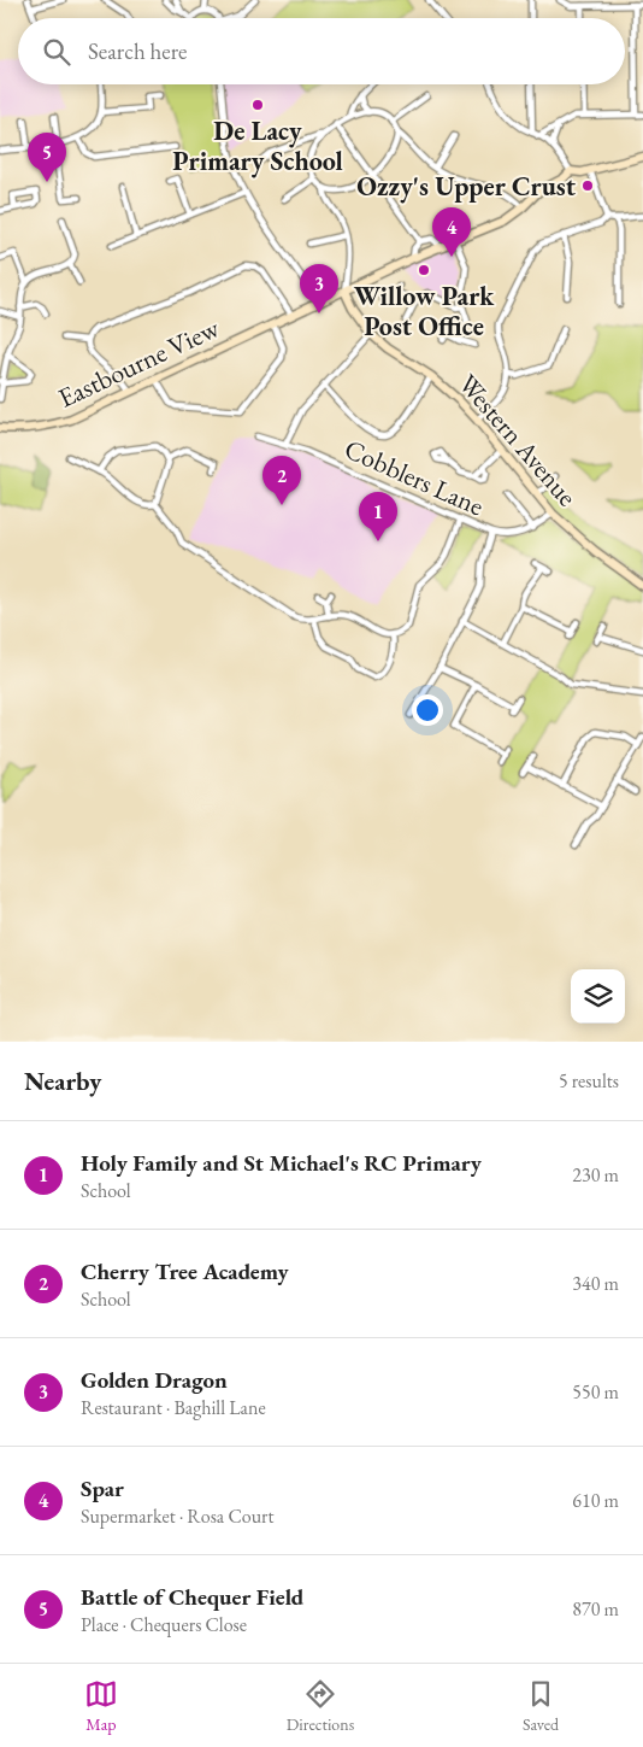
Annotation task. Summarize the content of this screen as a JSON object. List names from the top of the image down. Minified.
{"streets":{"street":["Eastbourne View","Western Avenue","Cobblers Lane"]},"crossings":[["Eastbourne View","Western Avenue"],["Western Avenue","Cobblers Lane"]],"places":["De Lacy Primary School","Ozzy's Upper Crust","Willow Park Post Office"],"page":{"search":"Search here","pins":["5","4","3","2","1"],"heading":["Nearby","5 results"],"list":[{"mark":"1","name":"Holy Family and St Michael's RC Primary","note":"School","value":"230 m"},{"mark":"2","name":"Cherry Tree Academy","note":"School","value":"340 m"},{"mark":"3","name":"Golden Dragon","note":"Restaurant · Baghill Lane","value":"550 m"},{"mark":"4","name":"Spar","note":"Supermarket · Rosa Court","value":"610 m"},{"mark":"5","name":"Battle of Chequer Field","note":"Place · Chequers Close","value":"870 m"}],"nav":["Map","Directions","Saved"]}}
